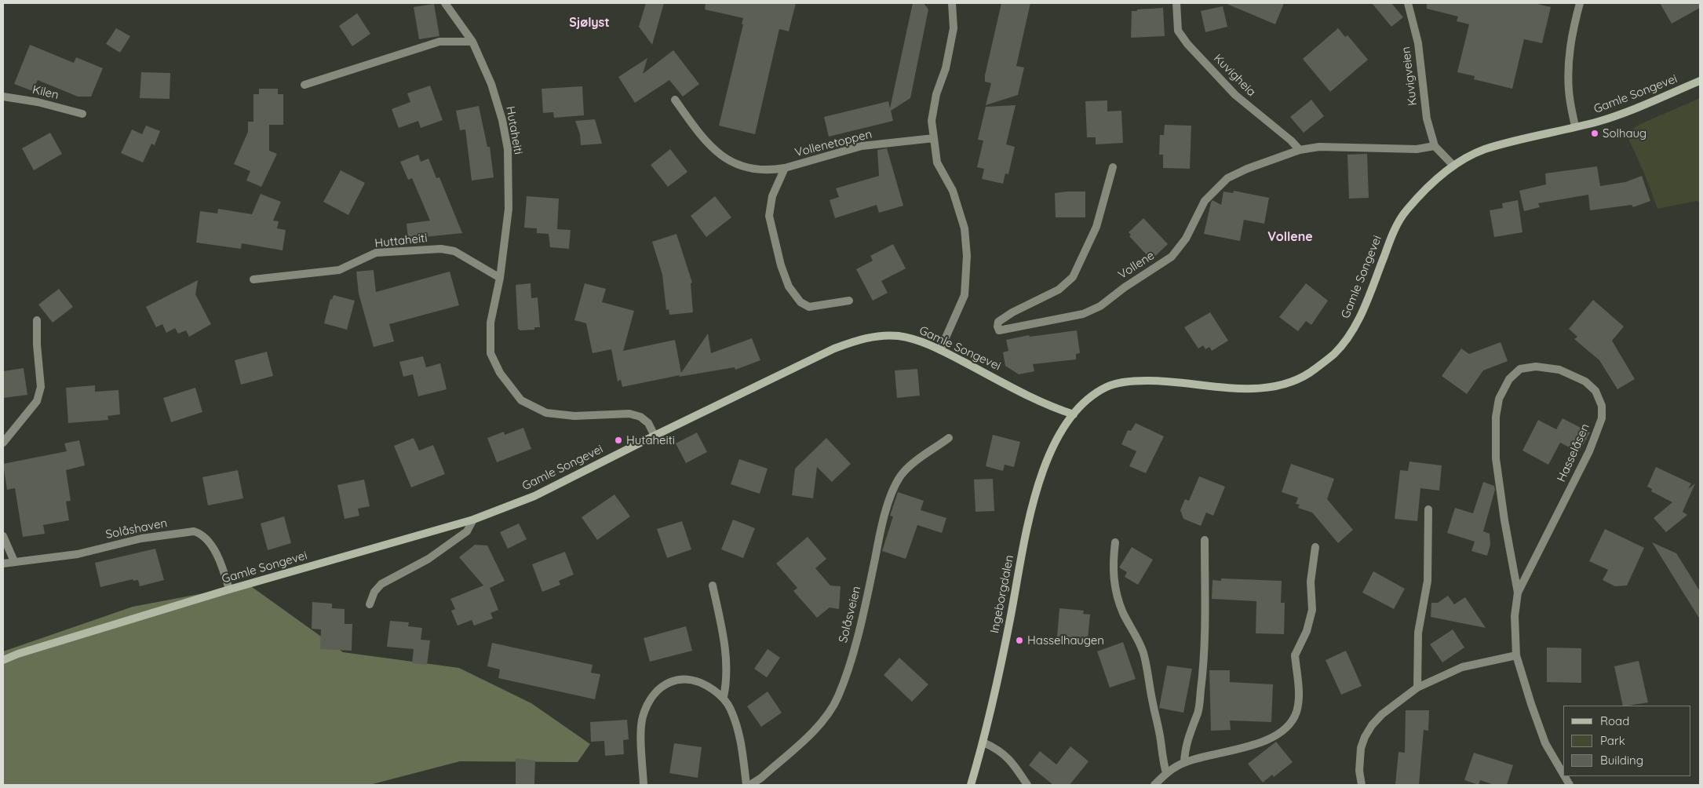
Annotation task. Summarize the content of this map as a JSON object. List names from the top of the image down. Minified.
{"streets":{"main road":["Gamle Songevei","Ingeborgdalen"],"street":["Kuvigheia","Kuvigveien","Kilen","Hutaheiti","Vollenetoppen","Huttaheiti","Vollene","Hasselåsen","Solåshaven","Solåsveien"]},"crossings":[["Kuvigheia","Vollene"],["Kuvigveien","Vollene"],["Gamle Songevei","Hutaheiti"],["Gamle Songevei","Solåshaven"],["Gamle Songevei","Ingeborgdalen"],["Hutaheiti","Huttaheiti"]],"districts":["Sjølyst","Vollene"],"places":["Solhaug","Hutaheiti","Hasselhaugen"],"legend":["Road","Park","Building"]}
